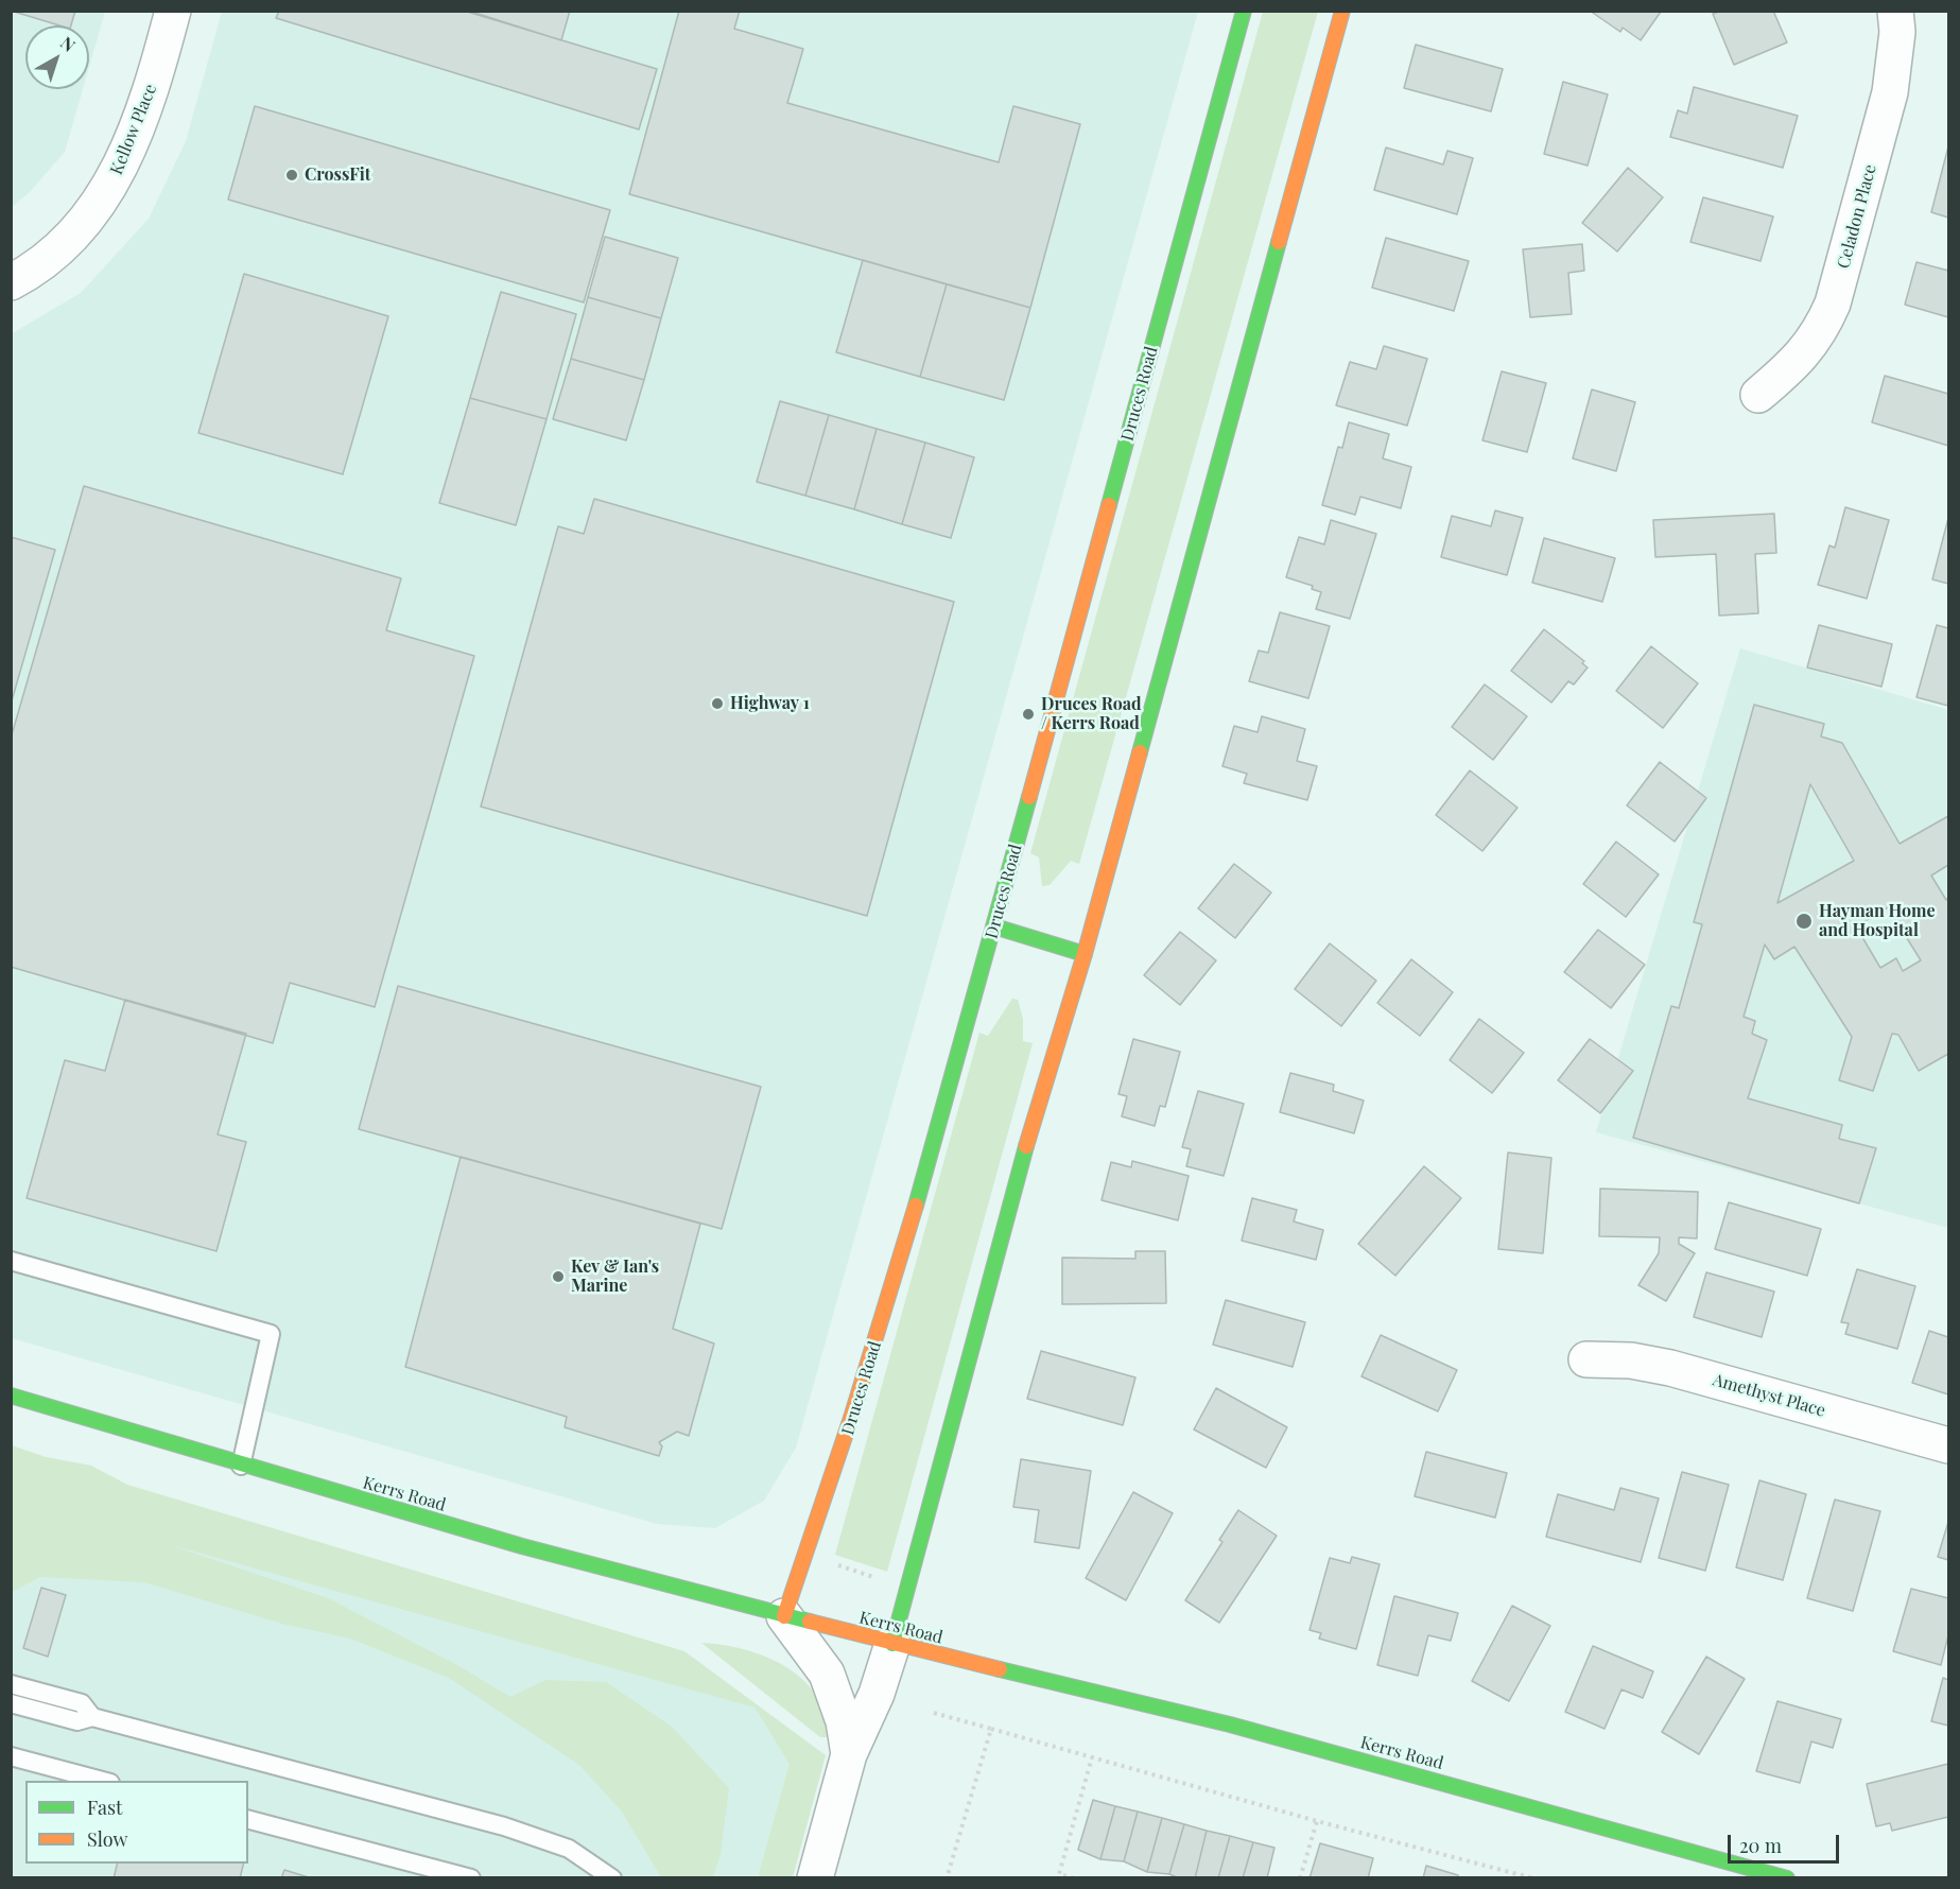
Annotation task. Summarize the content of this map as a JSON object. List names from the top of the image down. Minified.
{"streets":{"main road":["Druces Road","Kerrs Road"],"street":["Kellow Place","Celadon Place","Amethyst Place"]},"crossings":[["Druces Road","Kerrs Road"]],"places":["CrossFit","Highway 1","Druces Road / Kerrs Road","Hayman Home and Hospital","Kev & Ian's Marine"],"legend":["Fast","Slow"],"scale_bar":"20 m","north":"top right"}
